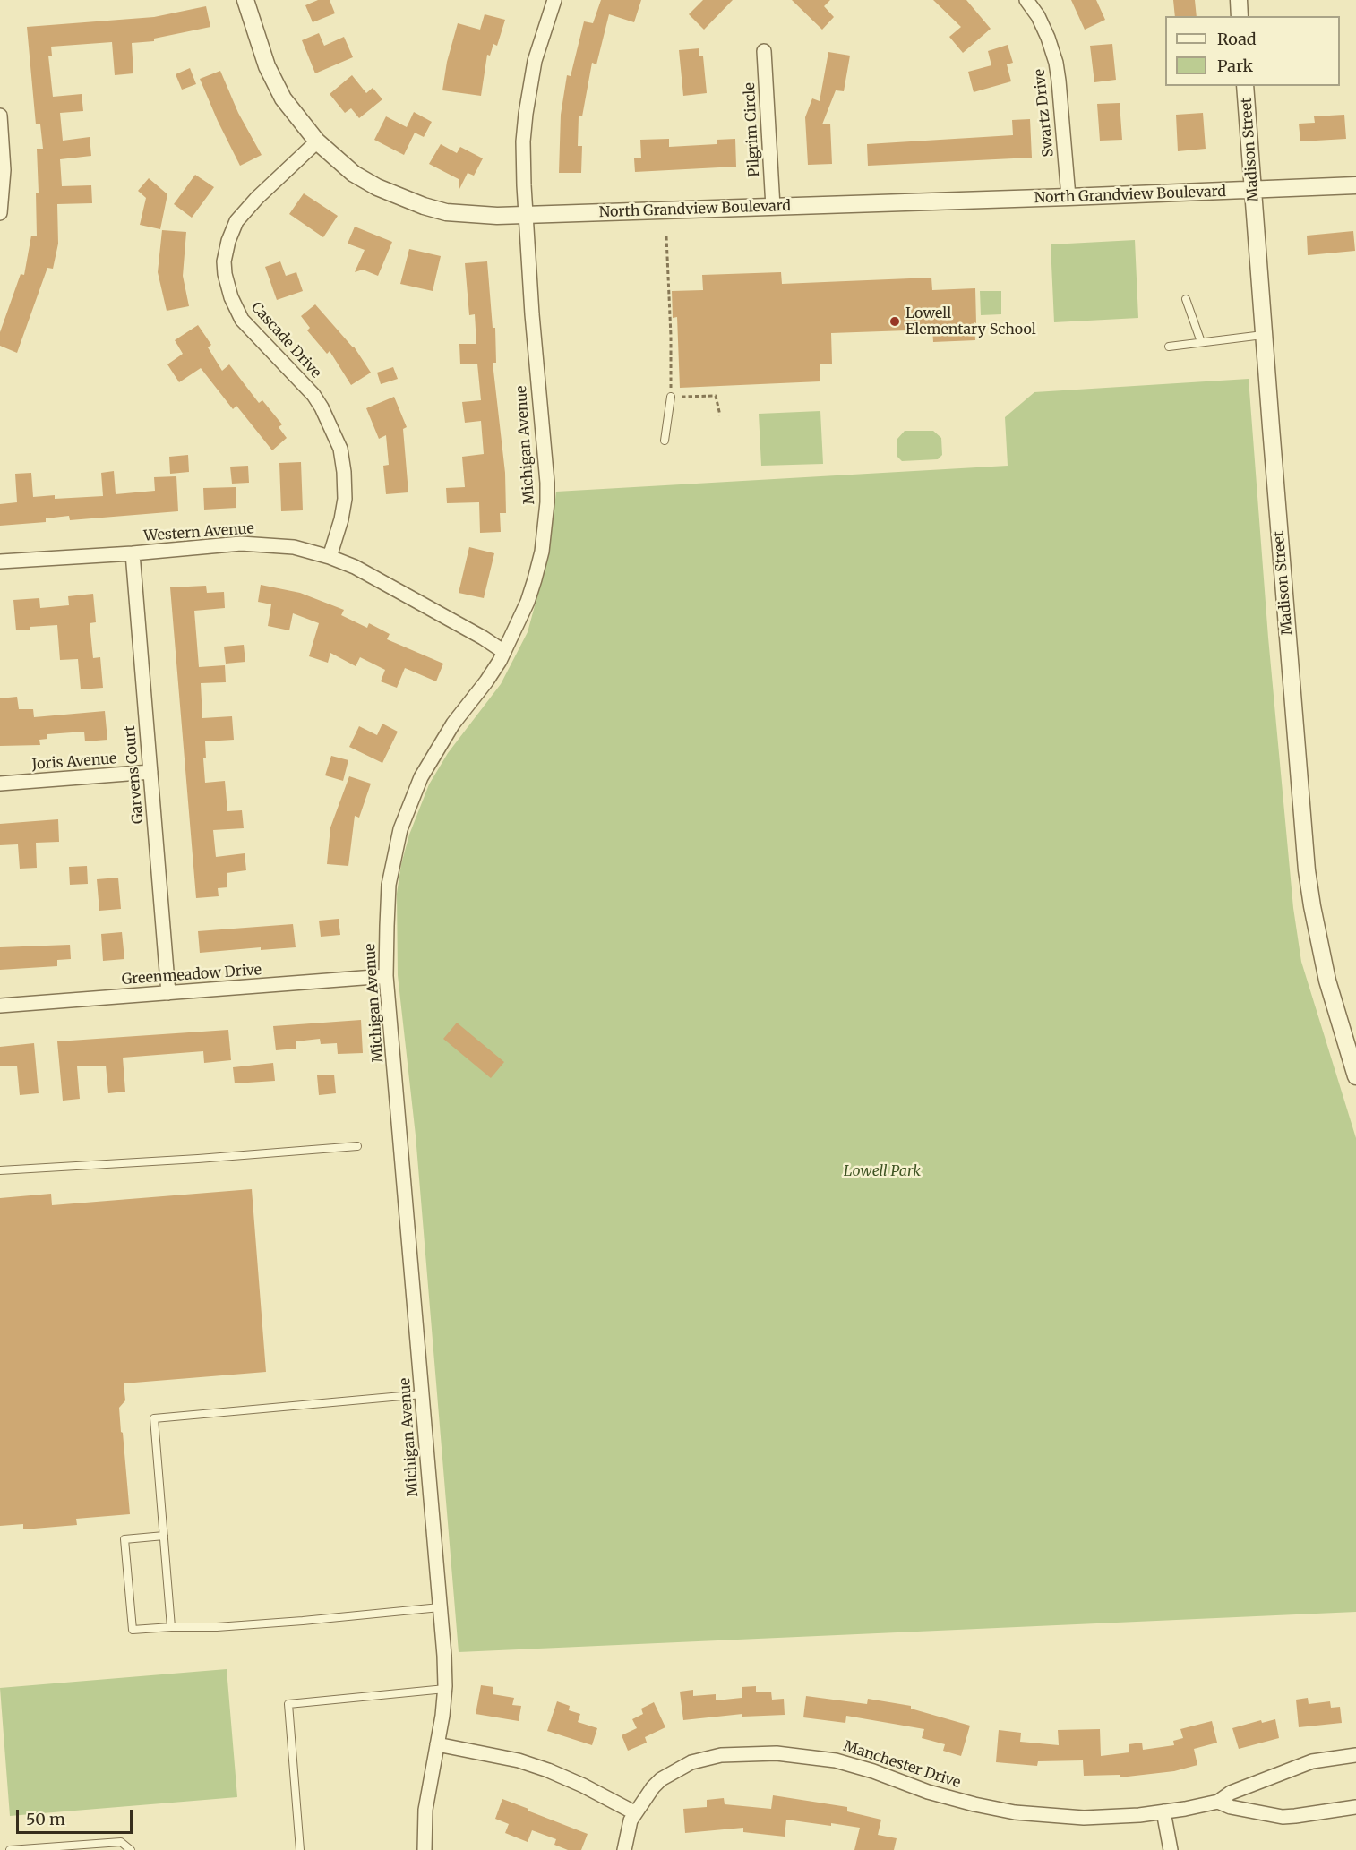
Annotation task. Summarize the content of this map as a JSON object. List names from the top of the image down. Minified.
{"streets":{"street":["Swartz Drive","Pilgrim Circle","Madison Street","North Grandview Boulevard","Cascade Drive","Michigan Avenue","Western Avenue","Joris Avenue","Garvens Court","Greenmeadow Drive","Manchester Drive"]},"crossings":[["Swartz Drive","North Grandview Boulevard"],["Pilgrim Circle","North Grandview Boulevard"],["Madison Street","North Grandview Boulevard"],["North Grandview Boulevard","Cascade Drive"],["North Grandview Boulevard","Michigan Avenue"],["Cascade Drive","Western Avenue"],["Michigan Avenue","Western Avenue"],["Michigan Avenue","Greenmeadow Drive"],["Western Avenue","Garvens Court"],["Joris Avenue","Garvens Court"],["Garvens Court","Greenmeadow Drive"]],"parks":["Lowell Park"],"places":["Lowell Elementary School"],"legend":["Road","Park"],"scale_bar":"50 m"}
